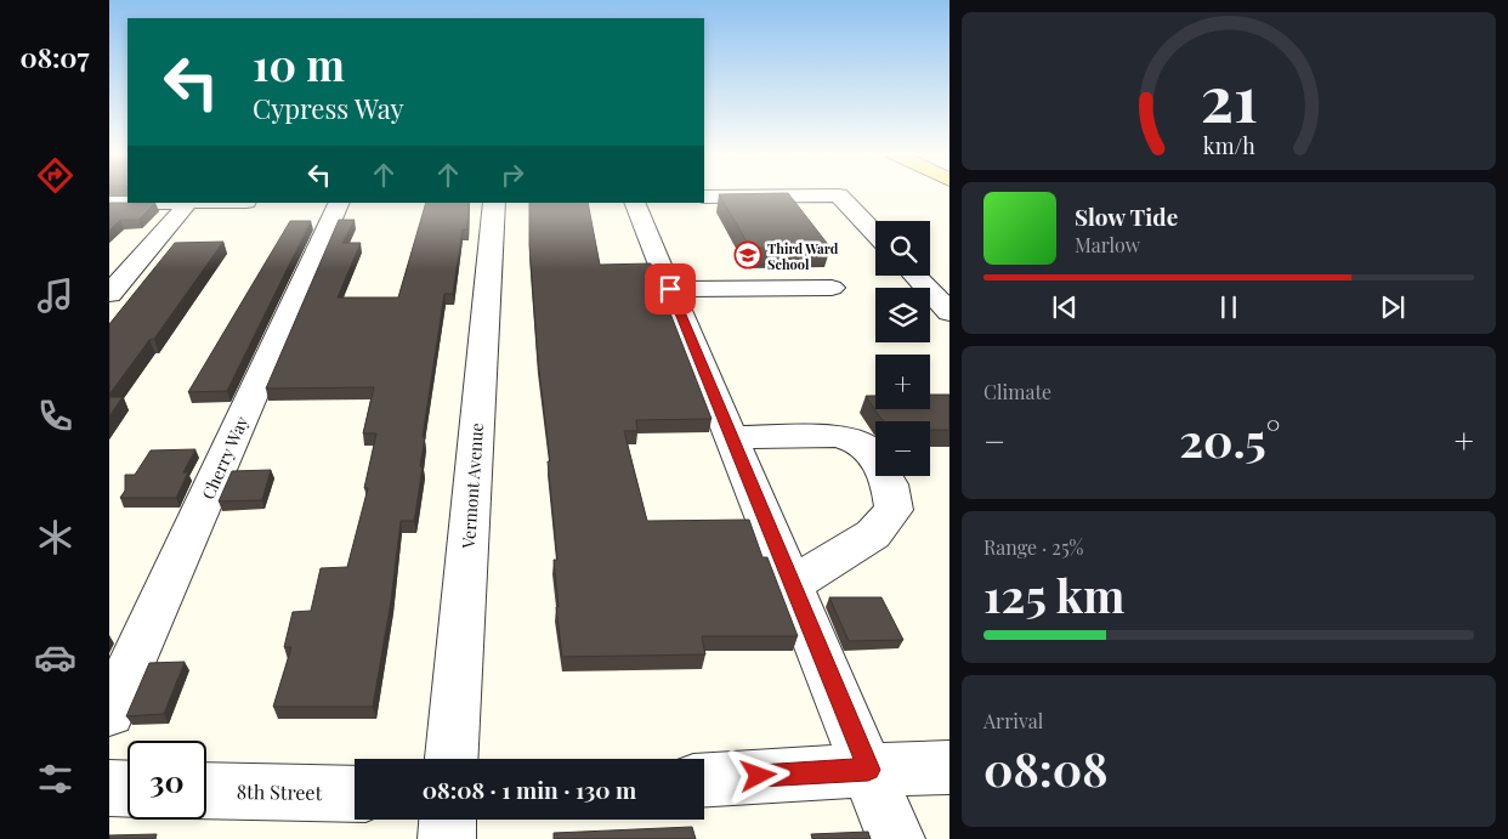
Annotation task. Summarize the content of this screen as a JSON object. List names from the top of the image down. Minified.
{"streets":{"street":["Cherry Way","Vermont Avenue","8th Street"]},"places":{"school or university":["Third Ward School"]},"page":{"tabs":"08:07","turn":["10 m","Cypress Way"],"song":["Slow Tide","Marlow"],"map_buttons":["+","−"],"tile":["Climate",["Range · 25%","125 km"],["Arrival","08:08"]],"heat":["−","20.5°","+"],"limit":"30","trip":"08:08 · 1 min · 130 m","gauge":["21","km/h"]}}
